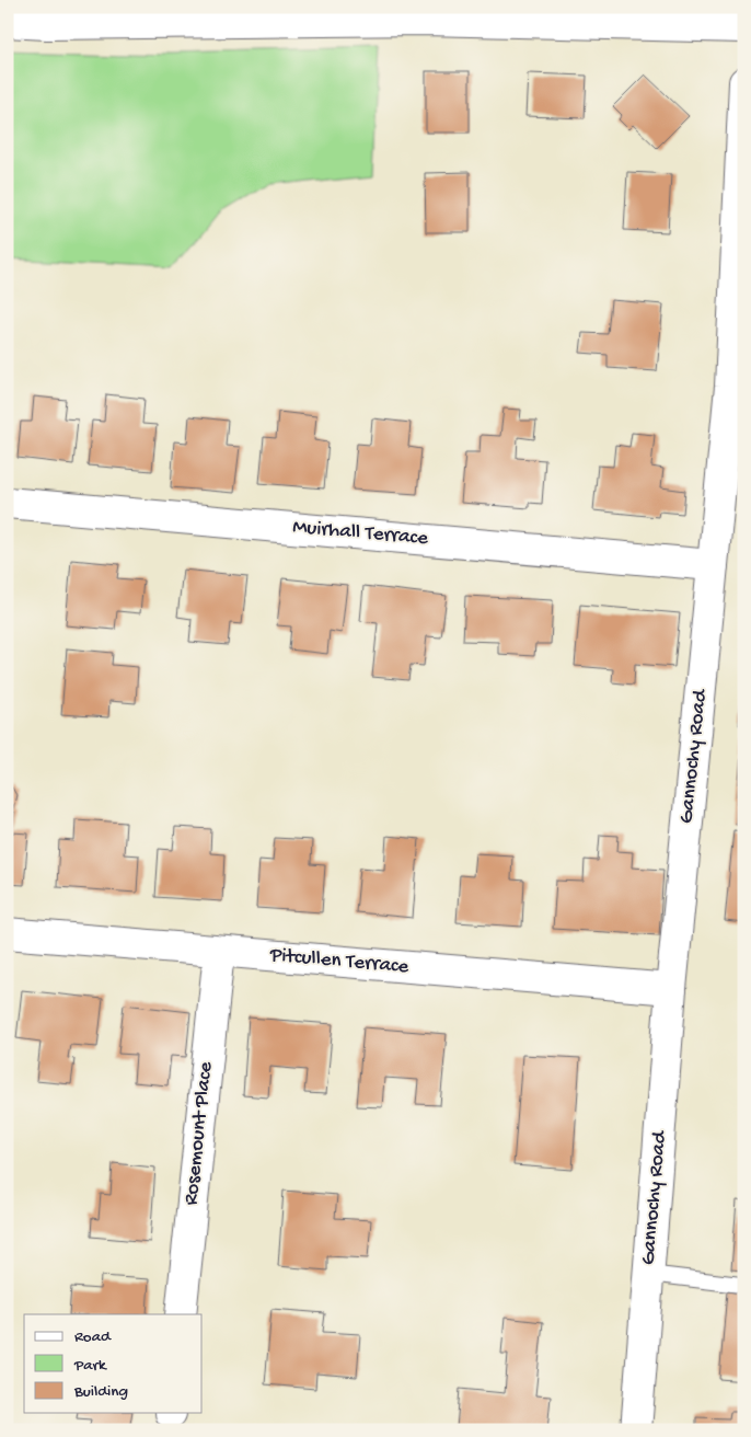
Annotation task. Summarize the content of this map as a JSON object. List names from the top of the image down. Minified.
{"streets":{"street":["Muirhall Terrace","Gannochy Road","Pitcullen Terrace","Rosemount Place"]},"crossings":[["Muirhall Terrace","Gannochy Road"],["Gannochy Road","Pitcullen Terrace"],["Pitcullen Terrace","Rosemount Place"]],"legend":["Road","Park","Building"]}
